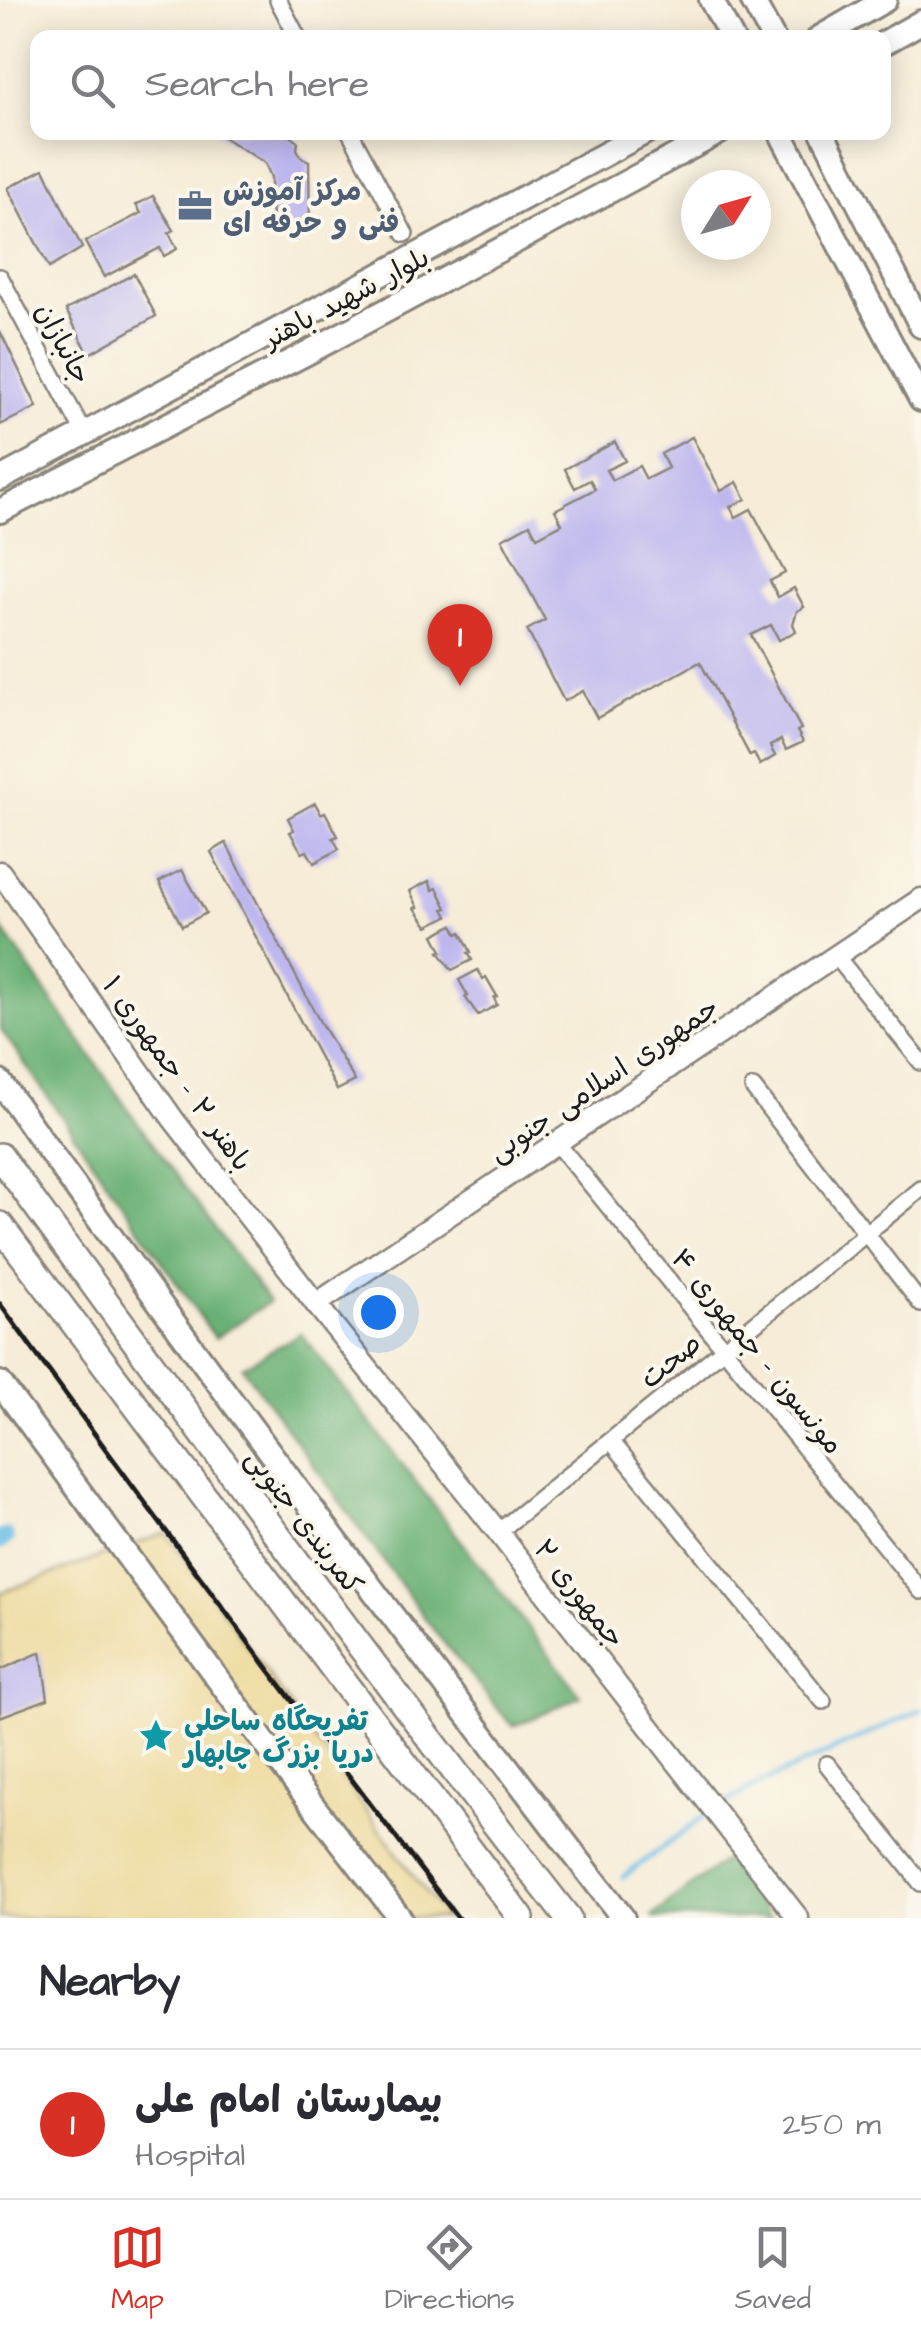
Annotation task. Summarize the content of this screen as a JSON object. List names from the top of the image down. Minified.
{"streets":{"highway":["کمربندی جنوبی"],"main road":["بلوار شهید باهنر"],"street":["جانبازان","باهنر ۲ - جمهوری ۱","جمهوری اسلامی جنوبی","مونسون - جمهوری ۴","صحت","جمهوری ۲"]},"crossings":[["بلوار شهید باهنر","جانبازان"],["باهنر ۲ - جمهوری ۱","جمهوری اسلامی جنوبی"],["باهنر ۲ - جمهوری ۱","جمهوری ۲"],["جمهوری اسلامی جنوبی","مونسون - جمهوری ۴"],["جمهوری اسلامی جنوبی","جمهوری ۲"],["مونسون - جمهوری ۴","صحت"],["صحت","جمهوری ۲"]],"places":{"office":["مرکز آموزش فنی و حرفه ای"],"place":["تفریحگاه ساحلی دریا بزرگ چابهار"]},"north":"top right","page":{"search":"Search here","pins":"1","heading":"Nearby","list":[{"mark":"1","name":"بیمارستان امام علی","note":"Hospital","value":"250 m"}],"nav":["Map","Directions","Saved"]}}
